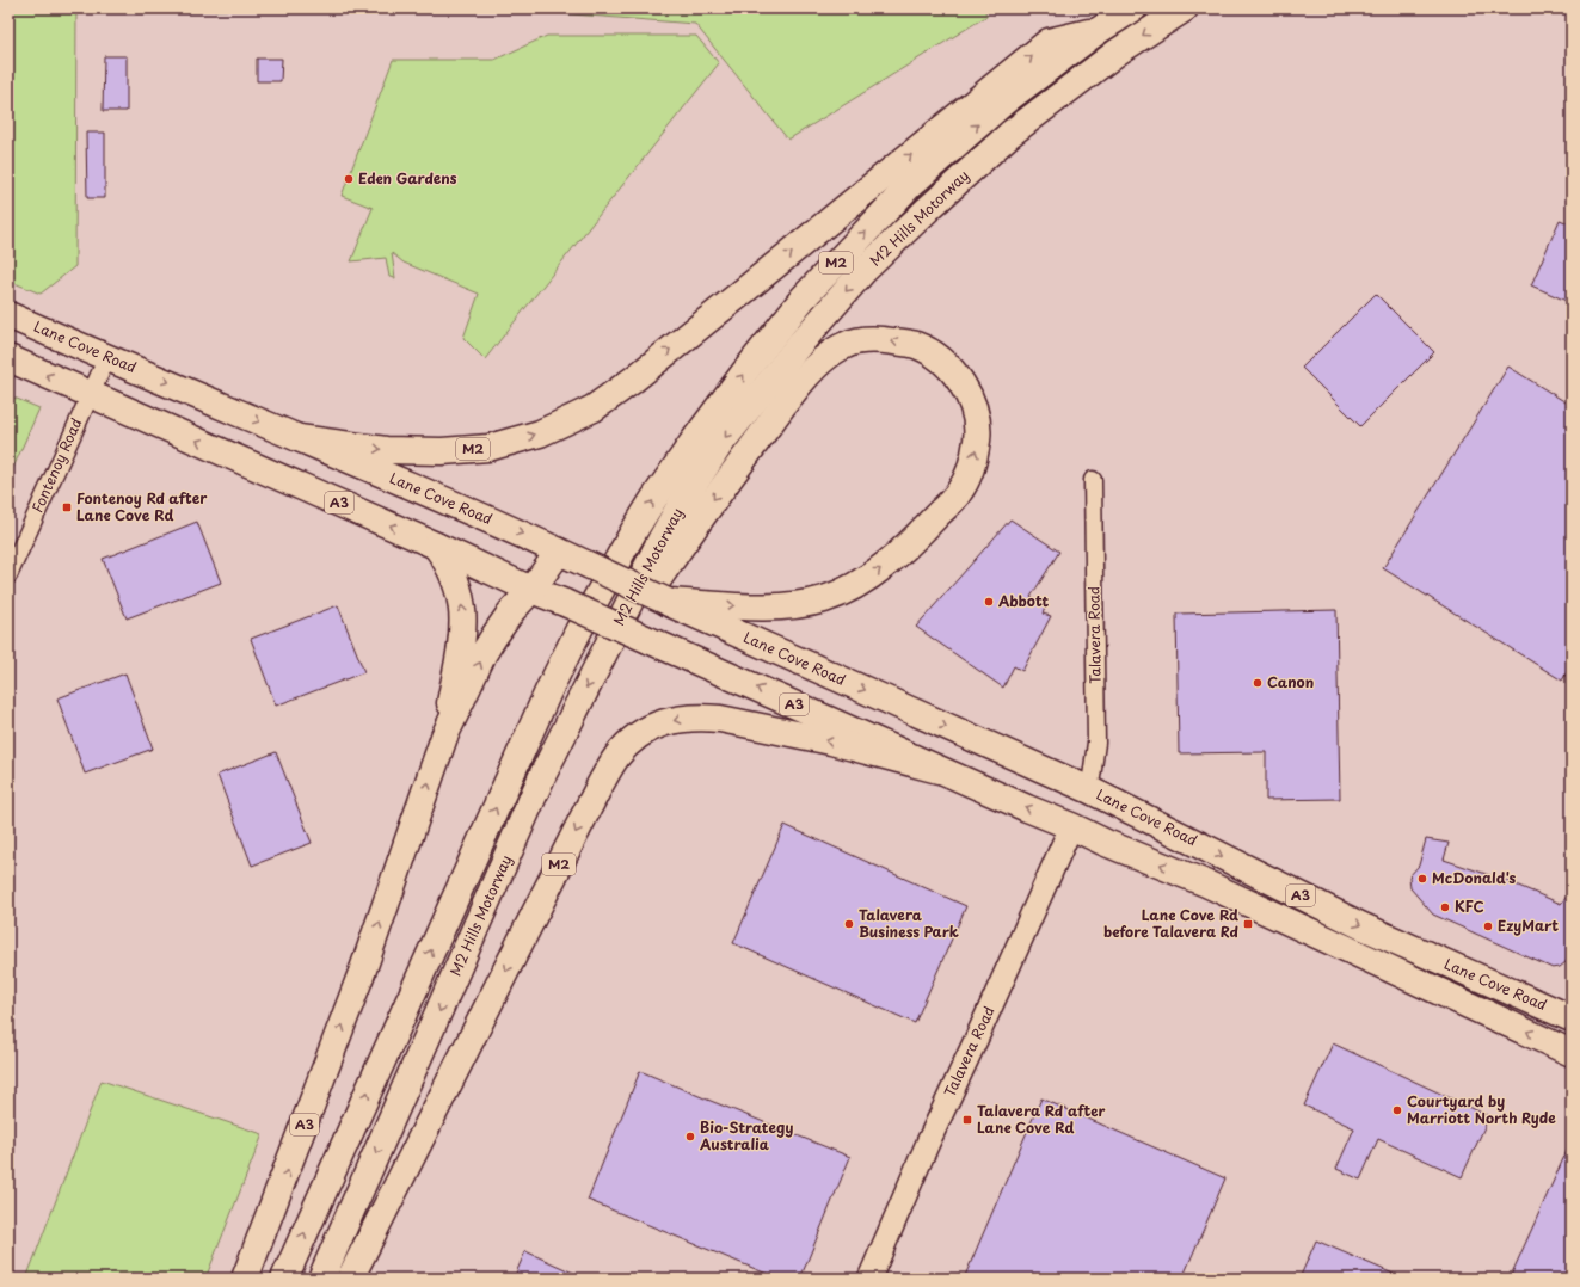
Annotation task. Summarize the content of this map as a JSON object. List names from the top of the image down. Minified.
{"streets":{"highway":["M2 Hills Motorway","M2","Lane Cove Road","A3"],"main road":["Talavera Road"],"street":["Fontenoy Road"]},"crossings":[["M2 Hills Motorway","M2"],["M2","Lane Cove Road"],["Lane Cove Road","Fontenoy Road"],["Lane Cove Road","A3"],["Lane Cove Road","Talavera Road"]],"places":{"other":["Eden Gardens","Abbott","Canon","McDonald's","KFC","Talavera Business Park","EzyMart","Courtyard by Marriott North Ryde","Bio-Strategy Australia"],"transit":["Fontenoy Rd after Lane Cove Rd","Lane Cove Rd before Talavera Rd","Talavera Rd after Lane Cove Rd"]}}
